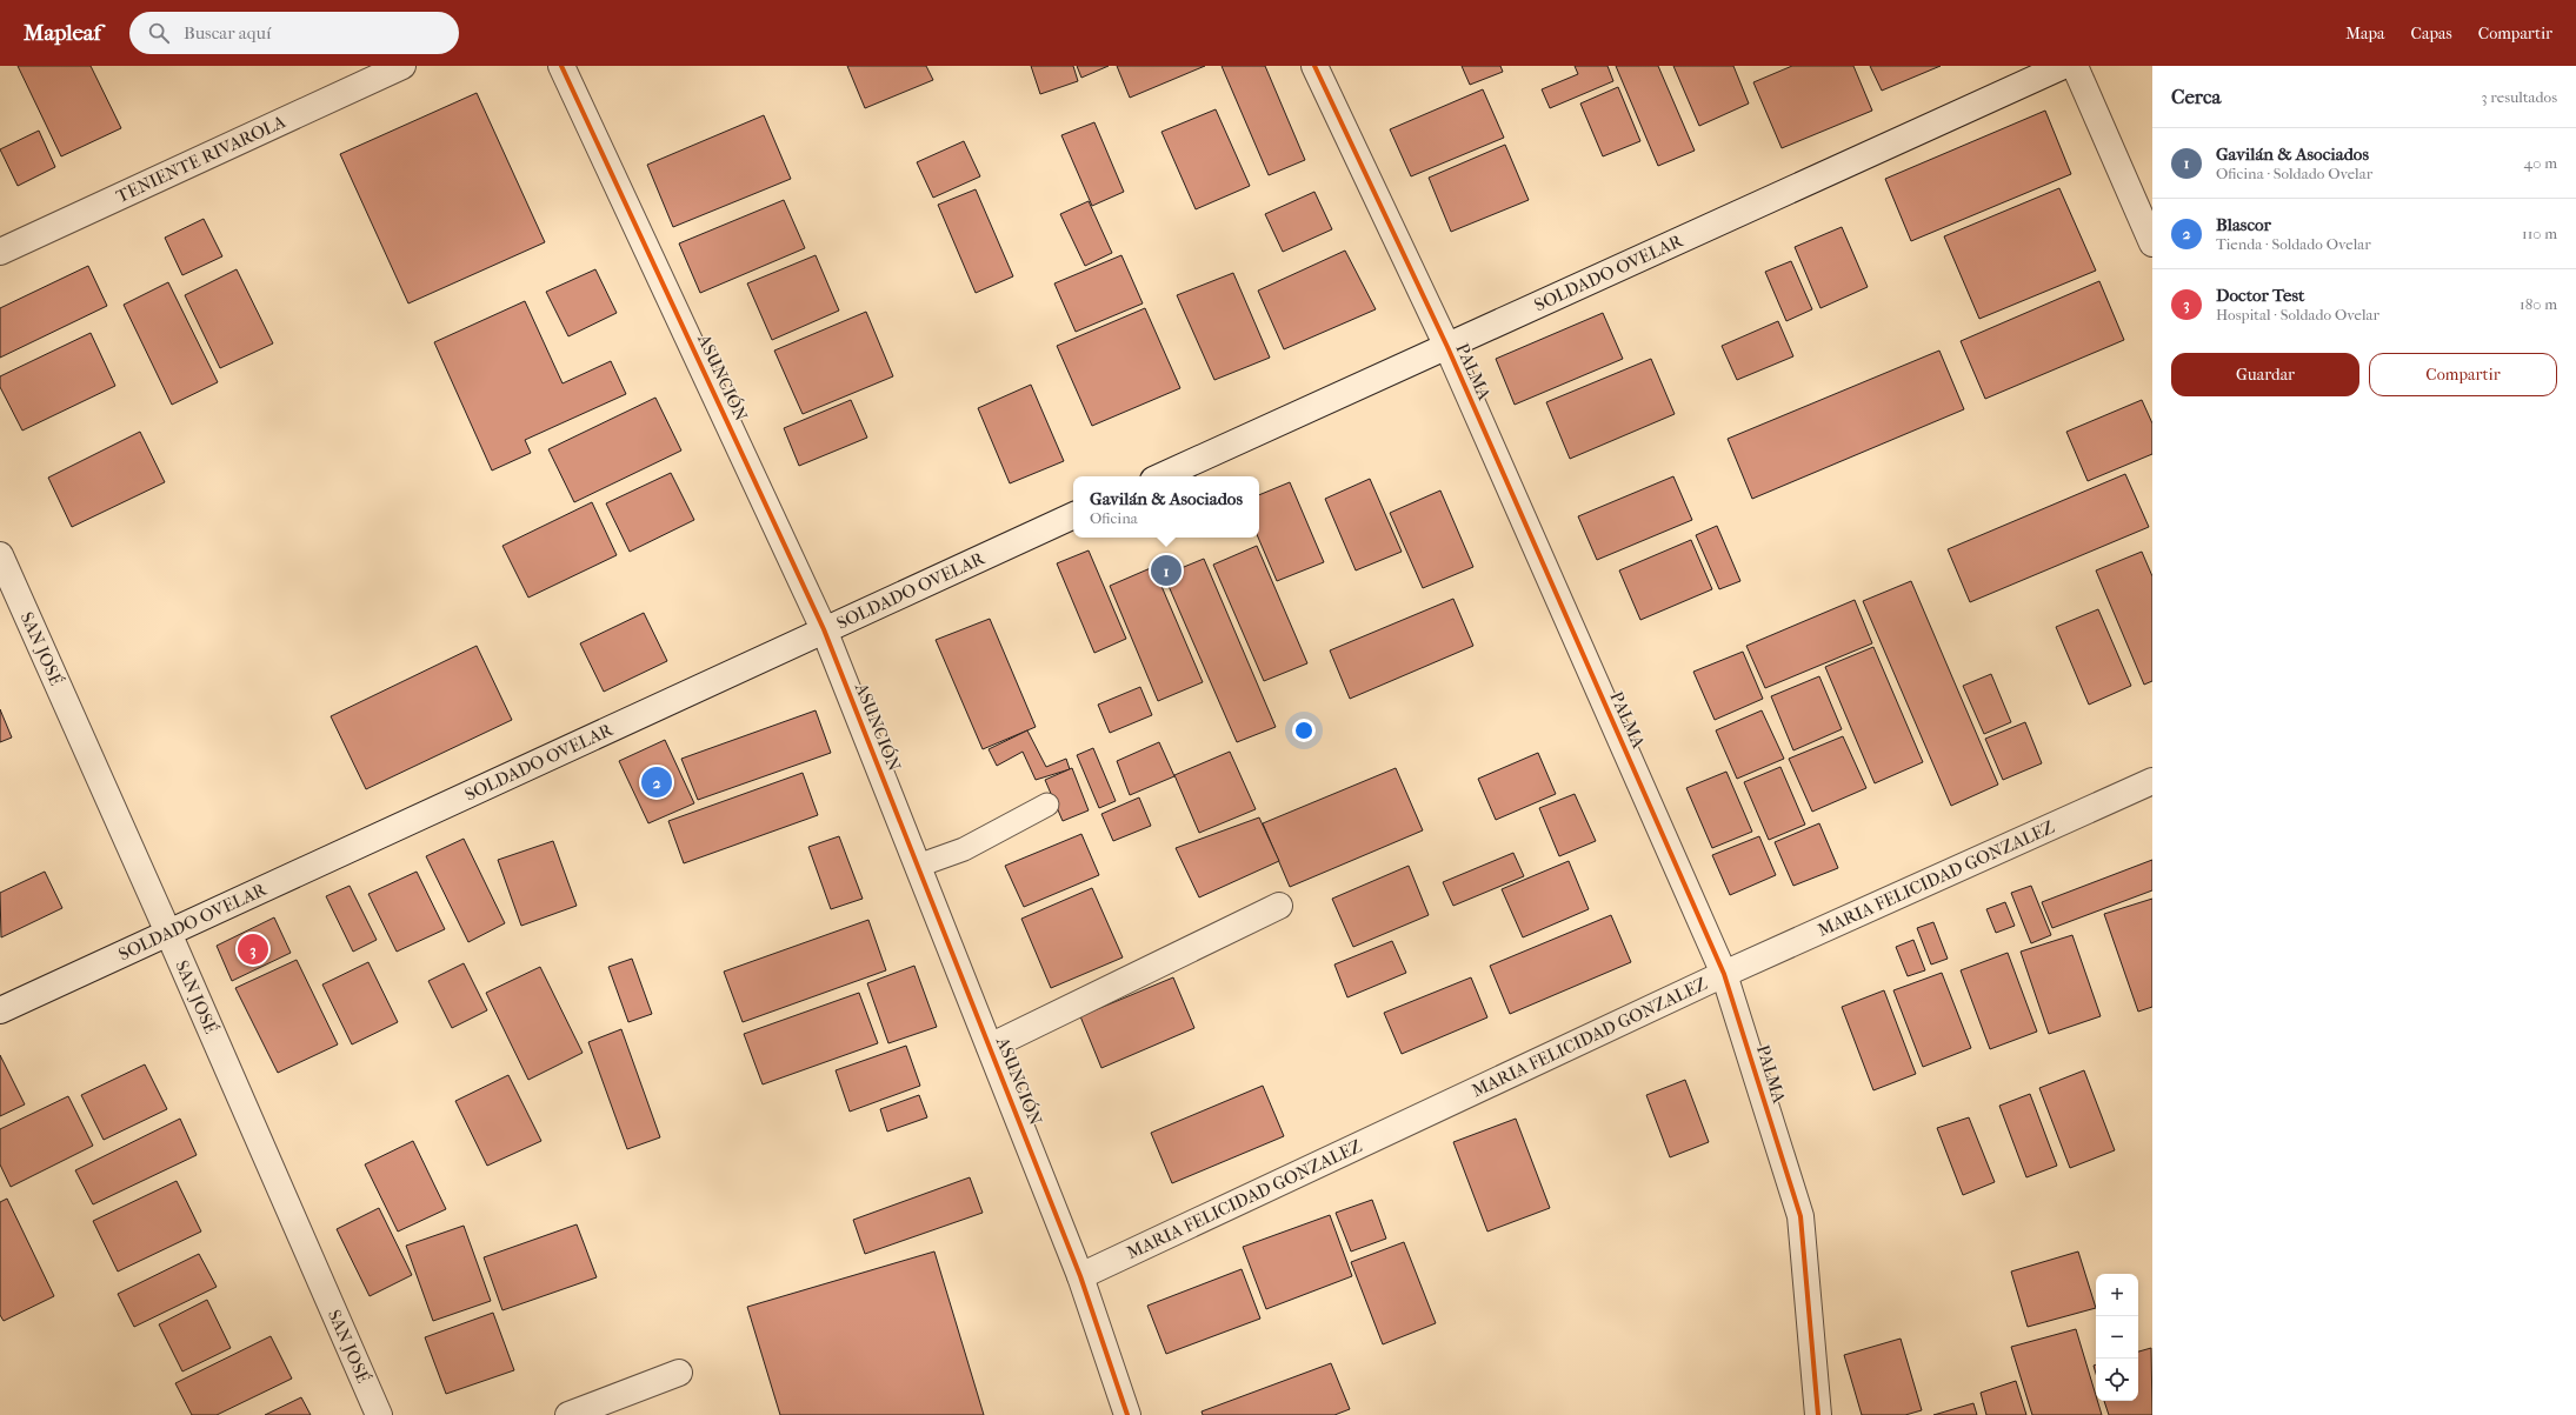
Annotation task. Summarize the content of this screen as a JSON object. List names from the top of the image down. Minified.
{"streets":{"street":["TENIENTE RIVAROLA","SOLDADO OVELAR","PALMA","ASUNCIÓN","SAN JOSÉ","MARIA FELICIDAD GONZALEZ"]},"crossings":[["SOLDADO OVELAR","PALMA"],["SOLDADO OVELAR","ASUNCIÓN"],["SOLDADO OVELAR","SAN JOSÉ"],["PALMA","MARIA FELICIDAD GONZALEZ"],["ASUNCIÓN","MARIA FELICIDAD GONZALEZ"]],"page":{"header":"Mapleaf","search":"Buscar aquí","nav":["Mapa","Capas","Compartir"],"heading":["Cerca","3 resultados"],"list":[{"mark":"1","name":"Gavilán & Asociados","note":"Oficina · Soldado Ovelar","value":"40 m"},{"mark":"2","name":"Blascor","note":"Tienda · Soldado Ovelar","value":"110 m"},{"mark":"3","name":"Doctor Test","note":"Hospital · Soldado Ovelar","value":"180 m"}],"buttons":["Guardar","Compartir"],"popup":["Gavilán & Asociados","Oficina"],"pins":["1","2","3"],"map_buttons":["+","−"]}}
